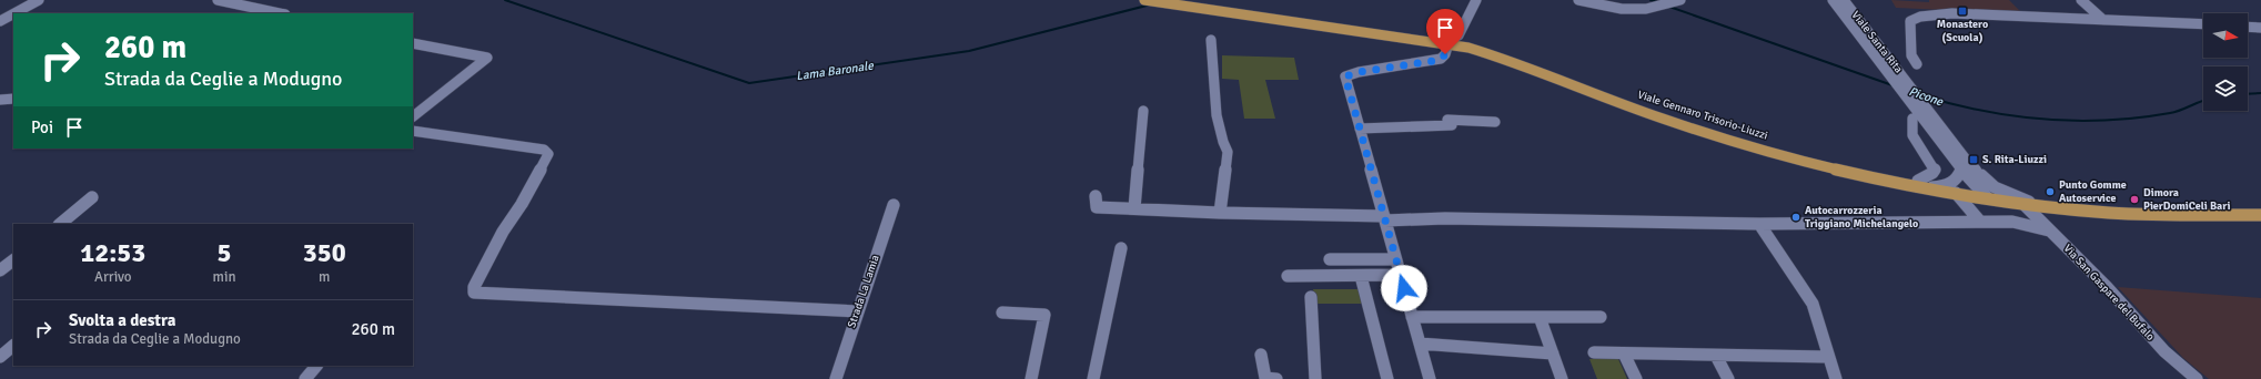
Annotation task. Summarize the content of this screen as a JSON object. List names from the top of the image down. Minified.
{"streets":{"main road":["Viale Gennaro Trisorio-Liuzzi"],"street":["Viale Santa Rita","Strada La Lamia","Via San Gaspare del Bufalo"]},"crossings":[["Viale Santa Rita","Viale Gennaro Trisorio-Liuzzi"],["Viale Gennaro Trisorio-Liuzzi","Via San Gaspare del Bufalo"]],"water":["Lama Baronale","Picone"],"places":{"transit":["Monastero (Scuola)","S. Rita-Liuzzi"],"other":["Punto Gomme Autoservice","Dimora PierDomiCeli Bari","Autocarrozzeria Triggiano Michelangelo"]},"north":"right","page":{"turn":["260 m","Strada da Ceglie a Modugno"],"then":"Poi","eta":["12:53","Arrivo","5","min","350","m"],"list":[{"name":"Svolta a destra","note":"Strada da Ceglie a Modugno","value":"260 m"}]}}
